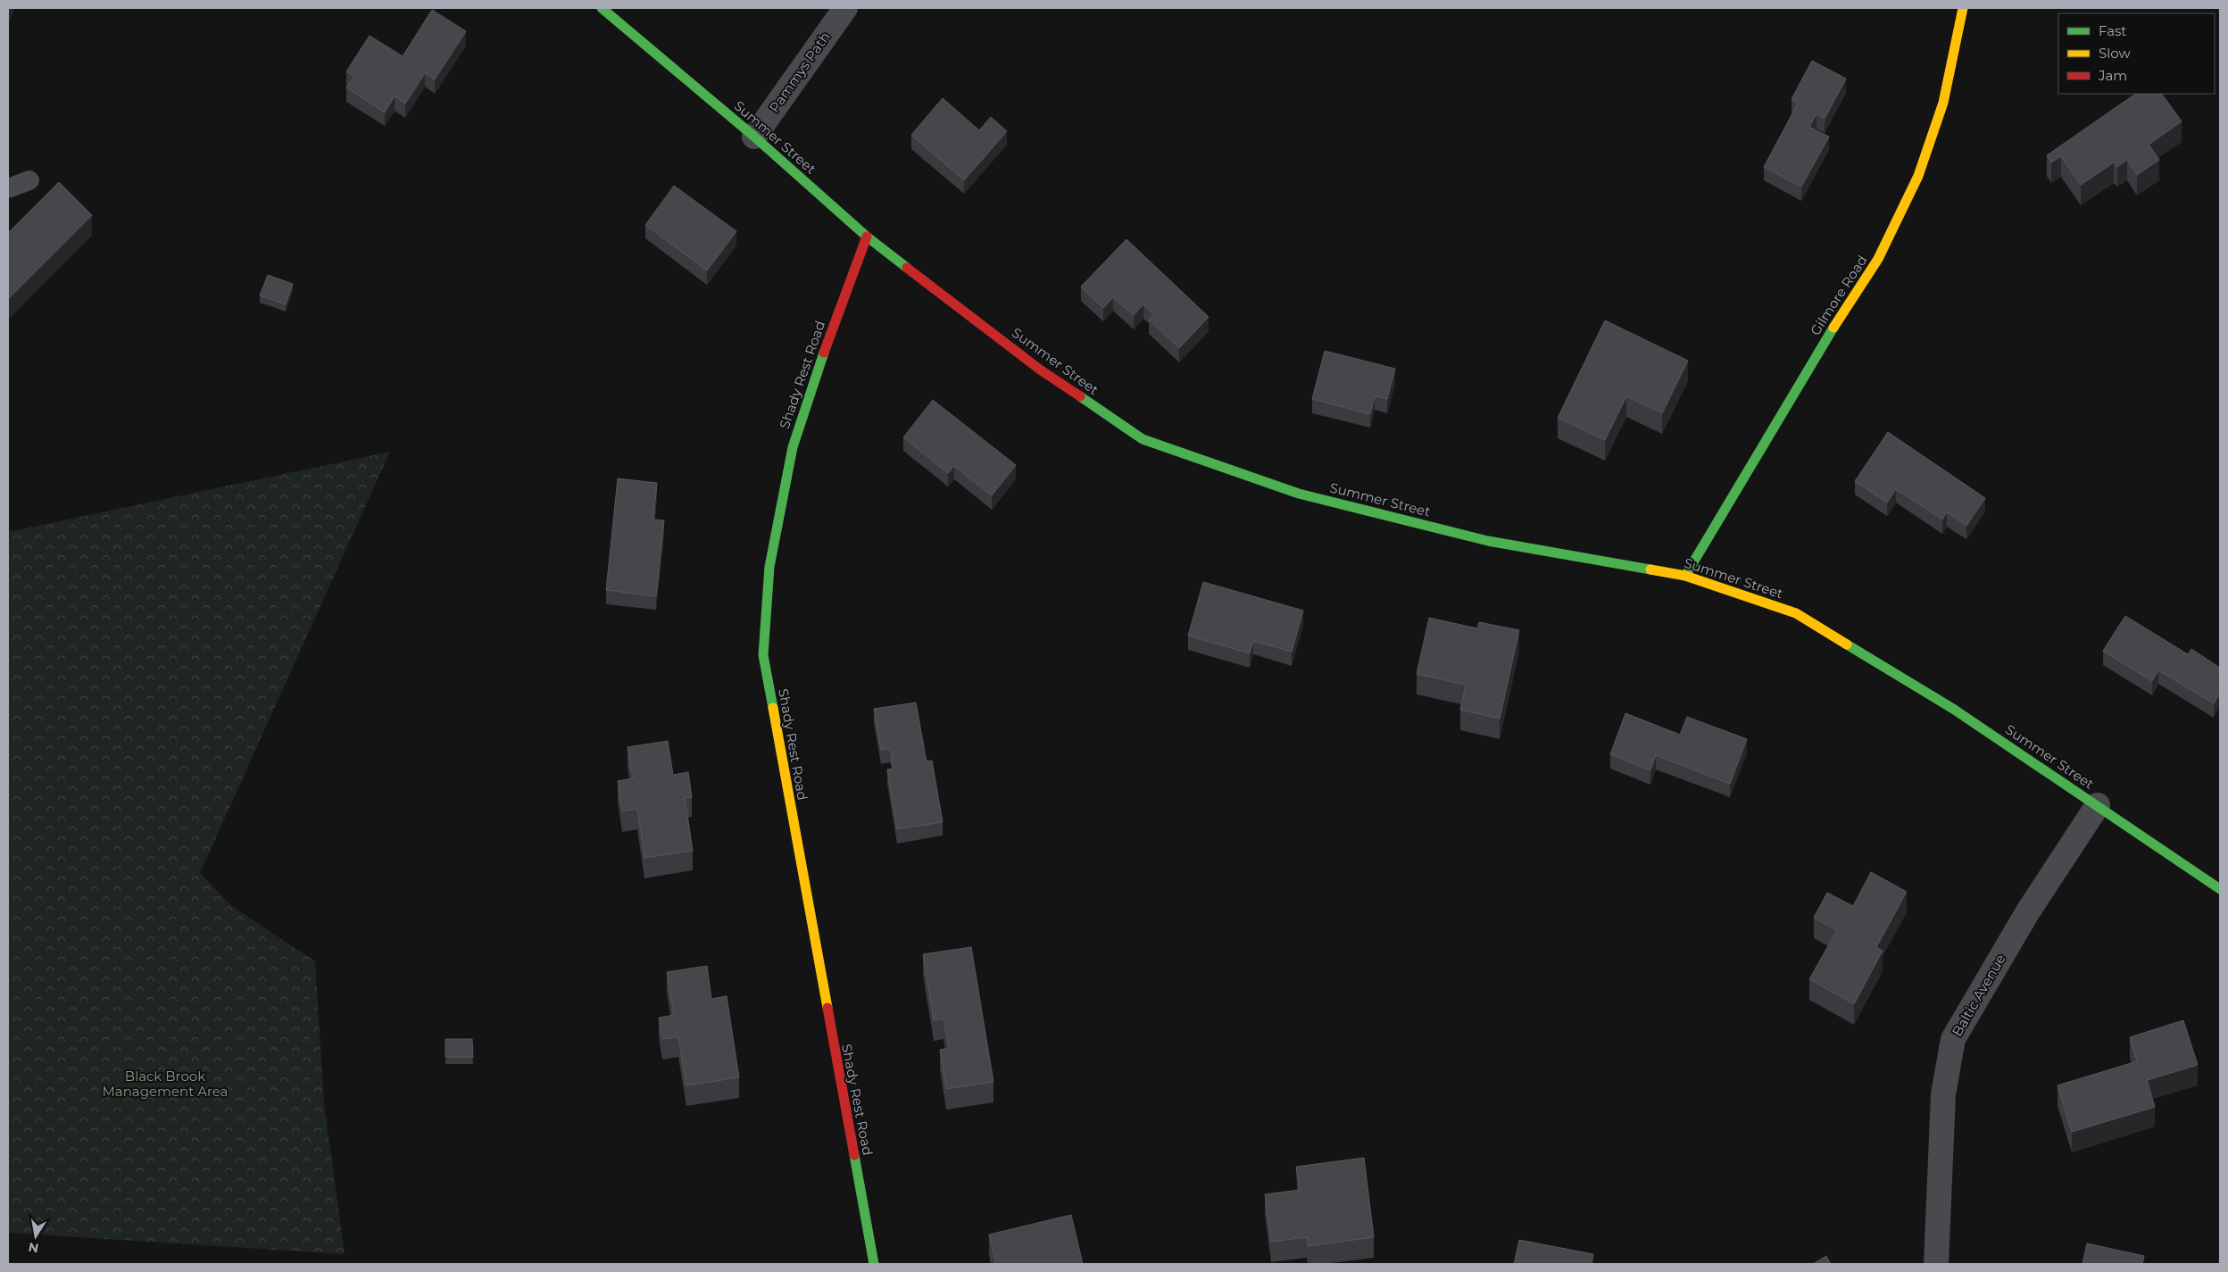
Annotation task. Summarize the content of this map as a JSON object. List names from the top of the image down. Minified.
{"streets":{"street":["Pammys Path","Summer Street","Gilmore Road","Shady Rest Road","Baltic Avenue"]},"crossings":[["Pammys Path","Summer Street"],["Summer Street","Gilmore Road"],["Summer Street","Shady Rest Road"],["Summer Street","Baltic Avenue"]],"parks":["Black Brook Management Area"],"legend":["Fast","Slow","Jam"],"north":"bottom"}
